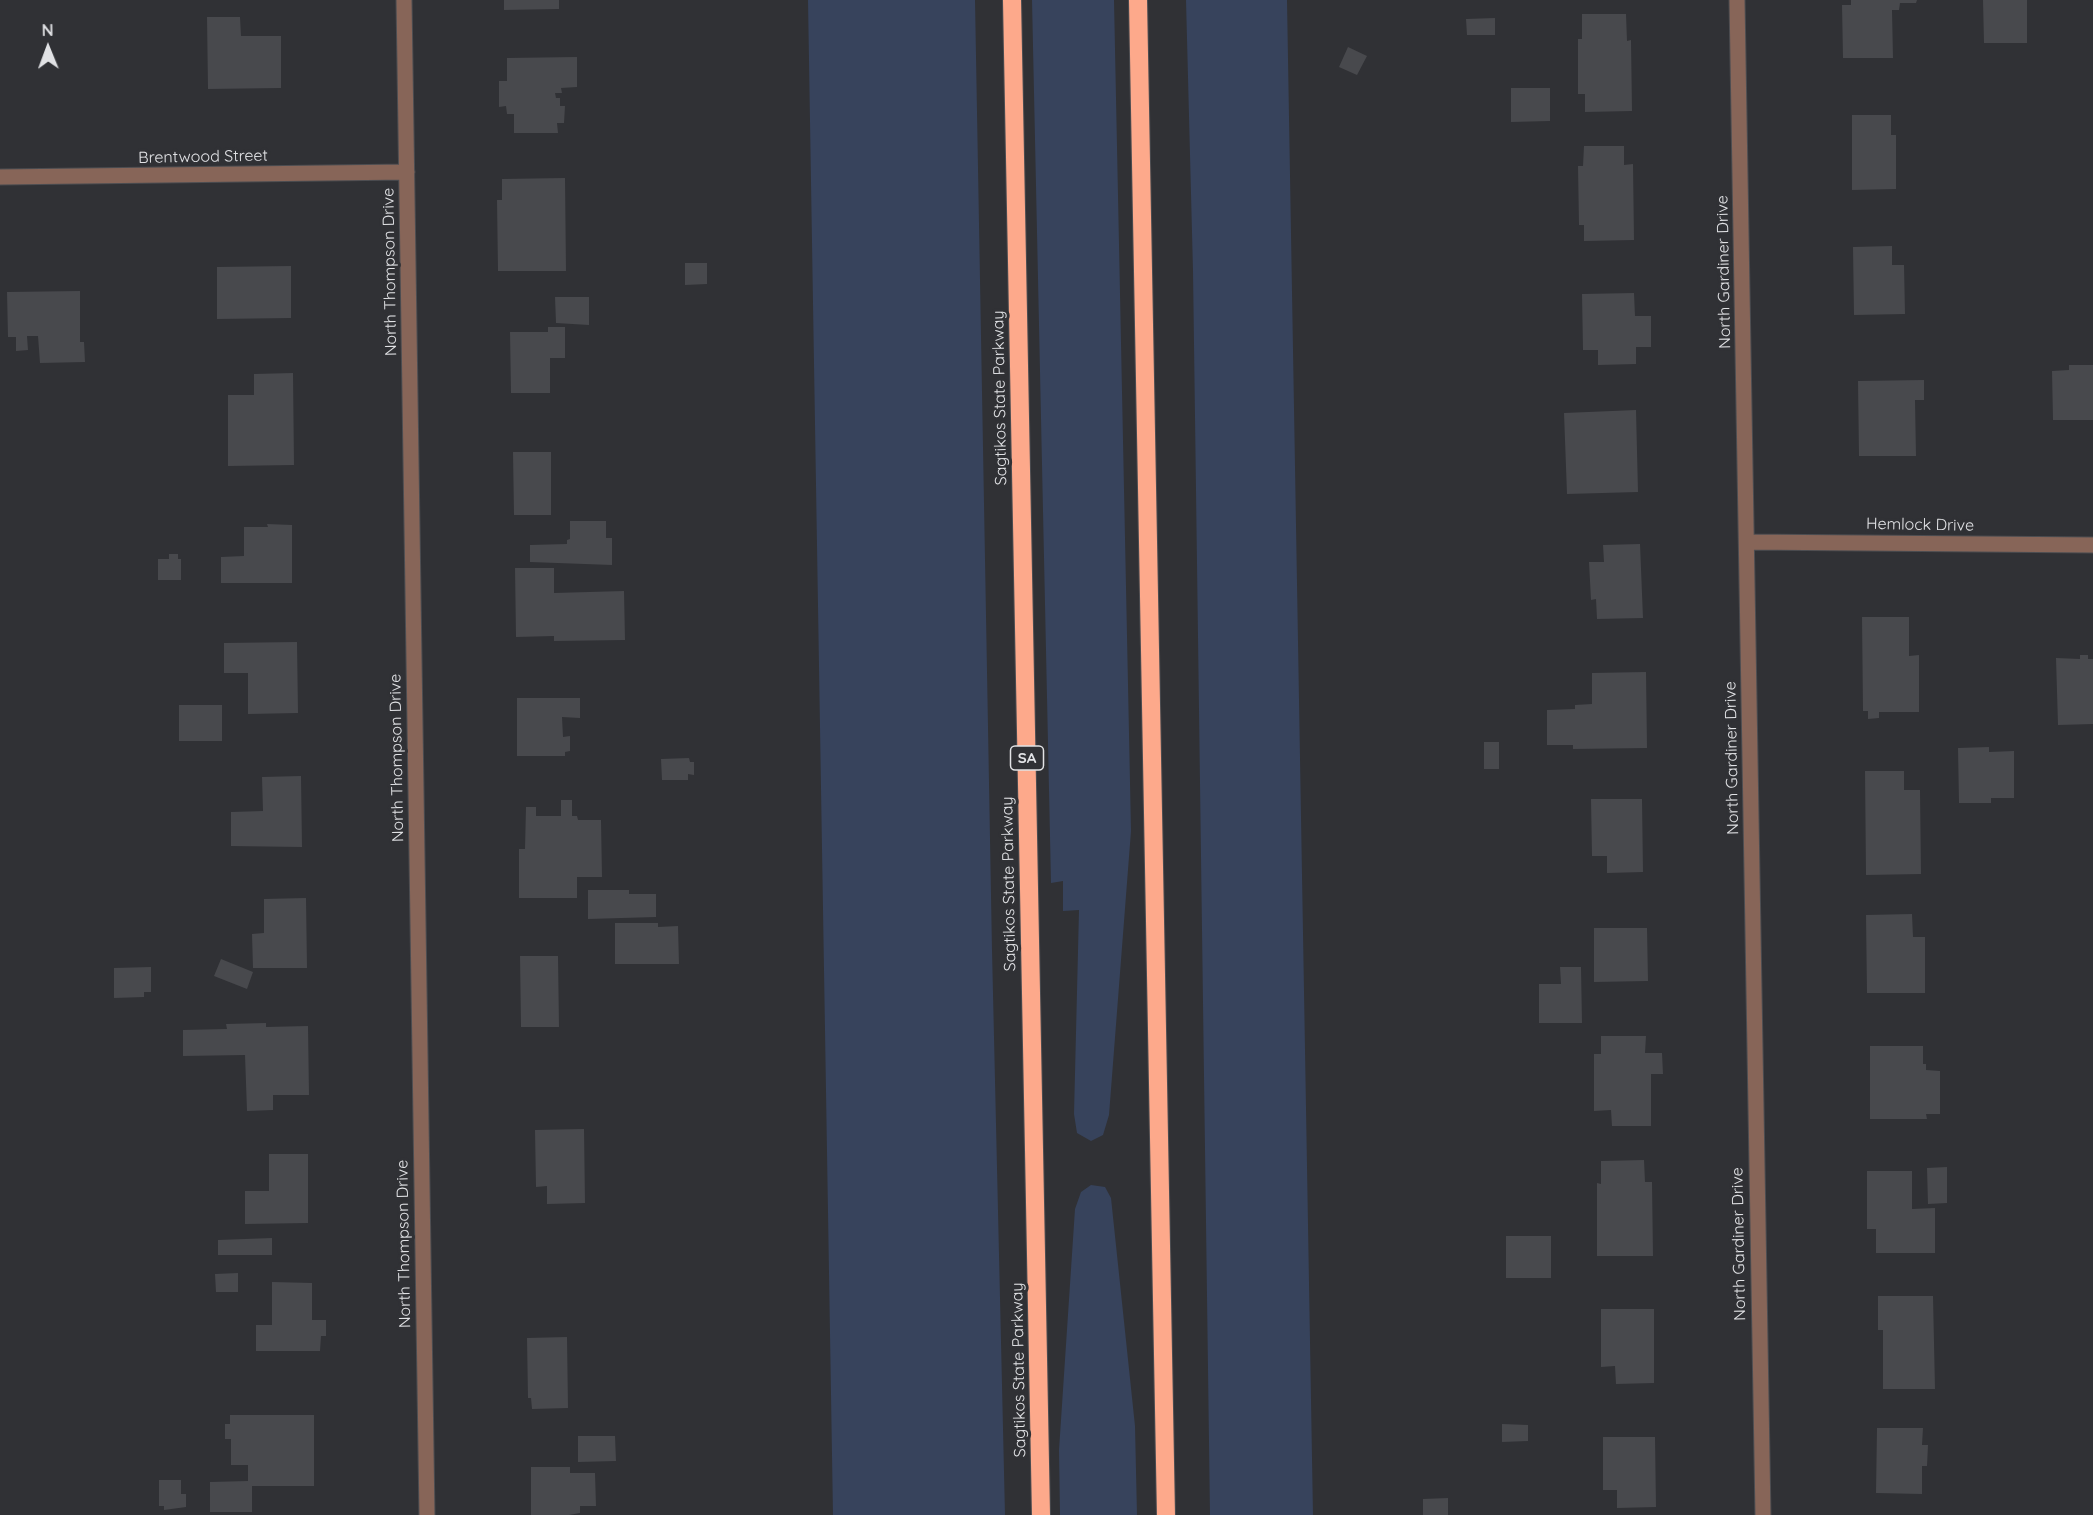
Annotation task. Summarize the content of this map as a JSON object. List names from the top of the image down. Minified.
{"streets":{"highway":["Sagtikos State Parkway","SA"],"street":["Brentwood Street","North Thompson Drive","North Gardiner Drive","Hemlock Drive"]},"crossings":[["Brentwood Street","North Thompson Drive"],["North Gardiner Drive","Hemlock Drive"]],"north":"top"}
